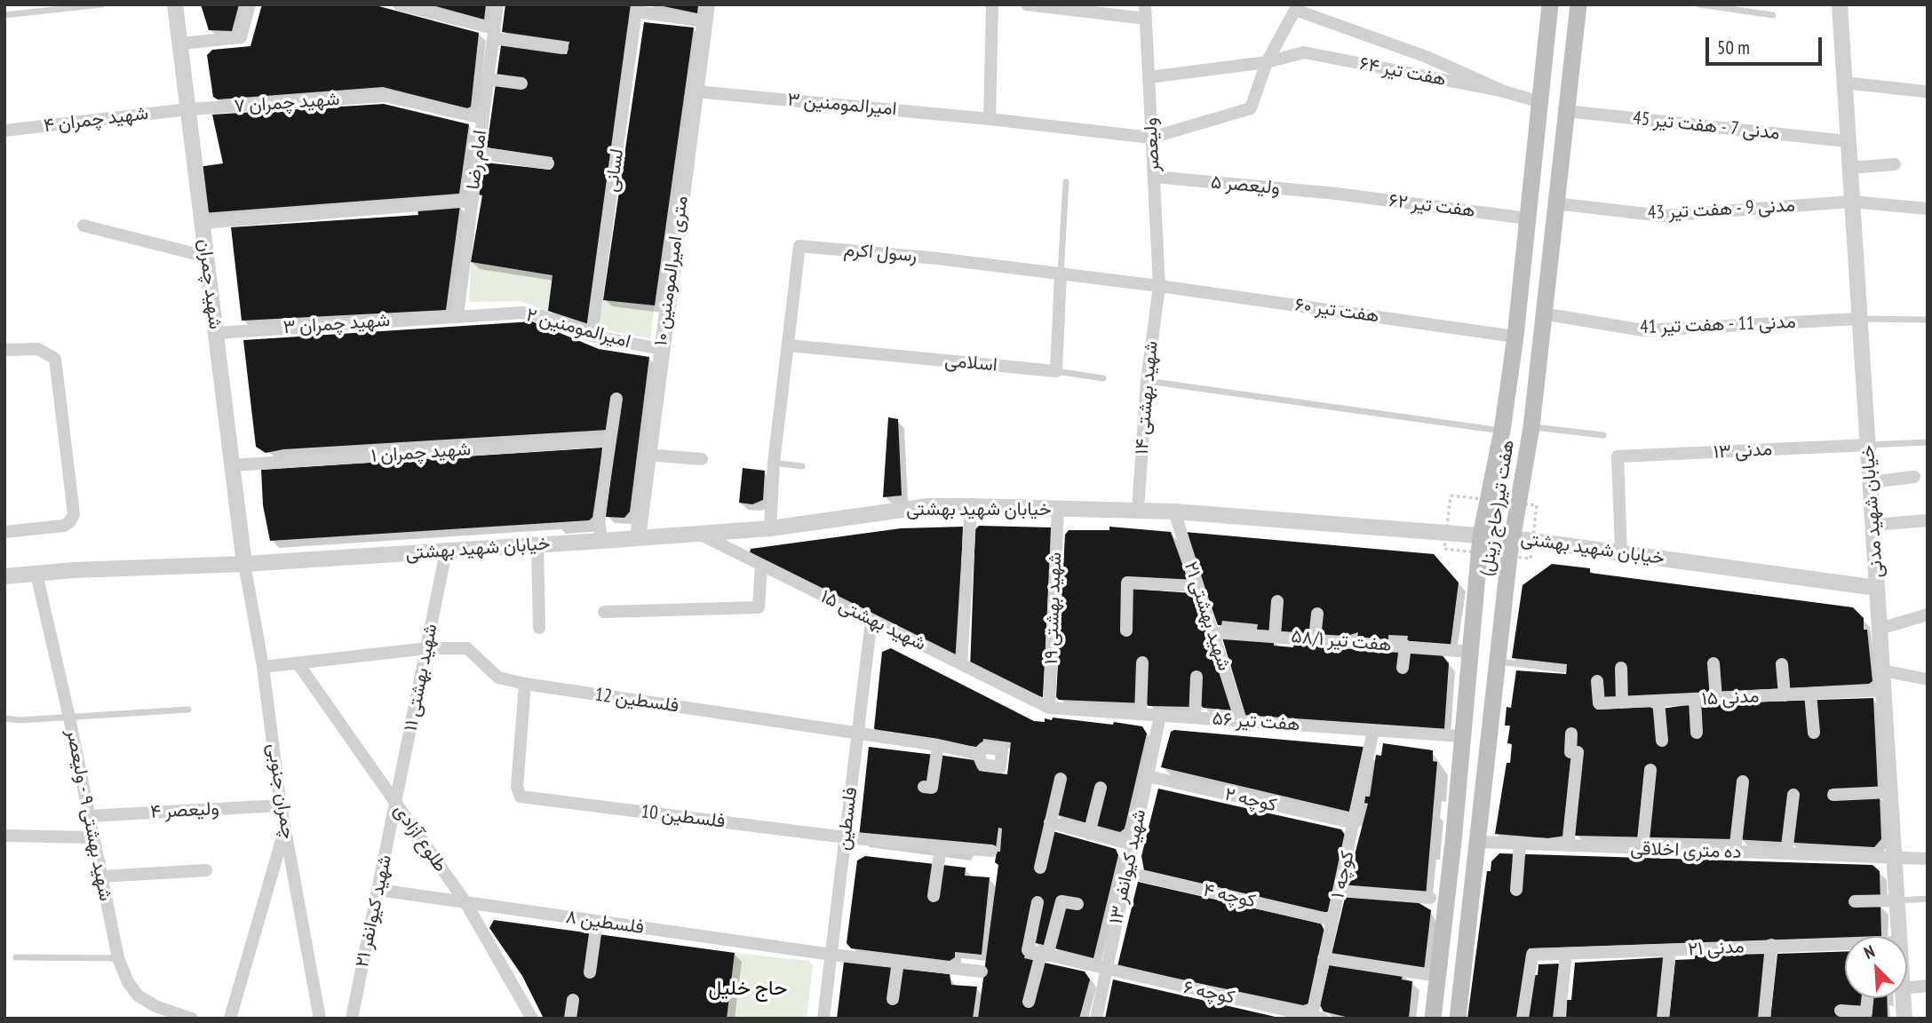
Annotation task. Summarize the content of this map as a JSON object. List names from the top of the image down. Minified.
{"streets":{"main road":["هفت تیر(حاج زینل)"],"street":["هفت تیر ۶۴","شهید چمران ۷","امیرالمومنین ۳","شهید چمران ۴","مدنی 7 - هفت تیر 45","ولیعصر","امام رضا","لسانی","ولیعصر ۵","هفت تیر ۶۲","مدنی 9 - هفت تیر 43","رسول اکرم","۱۰ متری امیرالمومنین","شهید چمران","هفت تیر ۶۰","شهید چمران ۳","مدنی 11 - هفت تیر 41","امیرالمومنین ۲","اسلامی","شهید بهشتی ۱۴","مدنی ۱۳","شهید چمران ۱","خیابان شهید بهشتی","خیابان شهید مدنی","شهید بهشتی ۱۹","شهید بهشتی ۲۱","شهید بهشتی ۱۵","هفت تیر ۵۸/۱","شهید بهشتی ۱۱","مدنی ۱۵","فلسطین 12","هفت تیر ۵۶","چمران جنوبی","کوچه ۲","ولیعصر ۴","شهید بهشتی ۹ - ولیعصر","فلسطین 10","فلسطین","طلوع آزادی","ده متری اخلاقی","شهید کیوانفر ۱۳","کوچه ۱","کوچه ۴","شهید کیوانفر ۲۱","فلسطین ۸","مدنی ۲۱","کوچه ۶"]},"crossings":[["هفت تیر ۶۴","ولیعصر"],["هفت تیر ۶۴","هفت تیر(حاج زینل)"],["شهید چمران ۷","شهید چمران ۴"],["شهید چمران ۷","امام رضا"],["شهید چمران ۷","شهید چمران"],["امیرالمومنین ۳","۱۰ متری امیرالمومنین"],["شهید چمران ۴","شهید چمران"],["مدنی 7 - هفت تیر 45","هفت تیر(حاج زینل)"],["مدنی 7 - هفت تیر 45","خیابان شهید مدنی"],["ولیعصر","ولیعصر ۵"],["ولیعصر","هفت تیر ۶۰"],["ولیعصر","شهید بهشتی ۱۴"],["امام رضا","شهید چمران ۳"],["امام رضا","امیرالمومنین ۲"],["لسانی","امیرالمومنین ۲"],["ولیعصر ۵","هفت تیر ۶۲"],["هفت تیر ۶۲","هفت تیر(حاج زینل)"],["مدنی 9 - هفت تیر 43","هفت تیر(حاج زینل)"],["مدنی 9 - هفت تیر 43","خیابان شهید مدنی"],["رسول اکرم","هفت تیر ۶۰"],["رسول اکرم","اسلامی"],["۱۰ متری امیرالمومنین","امیرالمومنین ۲"],["۱۰ متری امیرالمومنین","خیابان شهید بهشتی"],["شهید چمران","شهید چمران ۳"],["شهید چمران","شهید چمران ۱"],["شهید چمران","خیابان شهید بهشتی"],["شهید چمران","چمران جنوبی"],["هفت تیر ۶۰","شهید بهشتی ۱۴"],["هفت تیر ۶۰","هفت تیر(حاج زینل)"],["شهید چمران ۳","امیرالمومنین ۲"],["مدنی 11 - هفت تیر 41","هفت تیر(حاج زینل)"],["مدنی 11 - هفت تیر 41","خیابان شهید مدنی"],["شهید بهشتی ۱۴","خیابان شهید بهشتی"],["مدنی ۱۳","خیابان شهید بهشتی"],["مدنی ۱۳","خیابان شهید مدنی"],["هفت تیر(حاج زینل)","خیابان شهید بهشتی"],["هفت تیر(حاج زینل)","هفت تیر ۵۸/۱"],["هفت تیر(حاج زینل)","هفت تیر ۵۶"],["هفت تیر(حاج زینل)","ده متری اخلاقی"],["خیابان شهید بهشتی","خیابان شهید مدنی"],["خیابان شهید بهشتی","شهید بهشتی ۱۹"],["خیابان شهید بهشتی","شهید بهشتی ۲۱"],["خیابان شهید بهشتی","شهید بهشتی ۱۵"],["خیابان شهید بهشتی","شهید بهشتی ۱۱"],["خیابان شهید بهشتی","چمران جنوبی"],["خیابان شهید بهشتی","شهید بهشتی ۹ - ولیعصر"],["خیابان شهید مدنی","مدنی ۱۵"],["خیابان شهید مدنی","ده متری اخلاقی"],["شهید بهشتی ۱۹","شهید بهشتی ۱۵"],["شهید بهشتی ۱۹","هفت تیر ۵۶"],["شهید بهشتی ۲۱","هفت تیر ۵۸/۱"],["شهید بهشتی ۲۱","هفت تیر ۵۶"],["شهید بهشتی ۱۵","هفت تیر ۵۶"],["شهید بهشتی ۱۵","فلسطین"],["شهید بهشتی ۱۱","فلسطین 12"],["شهید بهشتی ۱۱","طلوع آزادی"],["شهید بهشتی ۱۱","شهید کیوانفر ۲۱"],["فلسطین 12","چمران جنوبی"],["فلسطین 12","فلسطین 10"],["فلسطین 12","فلسطین"],["فلسطین 12","طلوع آزادی"],["هفت تیر ۵۶","شهید کیوانفر ۱۳"],["هفت تیر ۵۶","کوچه ۱"],["چمران جنوبی","ولیعصر ۴"],["کوچه ۲","شهید کیوانفر ۱۳"],["کوچه ۲","کوچه ۱"],["ولیعصر ۴","شهید بهشتی ۹ - ولیعصر"],["فلسطین 10","فلسطین"],["فلسطین","فلسطین ۸"],["طلوع آزادی","شهید کیوانفر ۲۱"],["طلوع آزادی","فلسطین ۸"],["شهید کیوانفر ۱۳","کوچه ۴"],["شهید کیوانفر ۱۳","کوچه ۶"],["کوچه ۱","کوچه ۴"],["کوچه ۱","کوچه ۶"],["شهید کیوانفر ۲۱","فلسطین ۸"]],"districts":["حاج خلیل"],"scale_bar":"50 m","north":"top left"}
